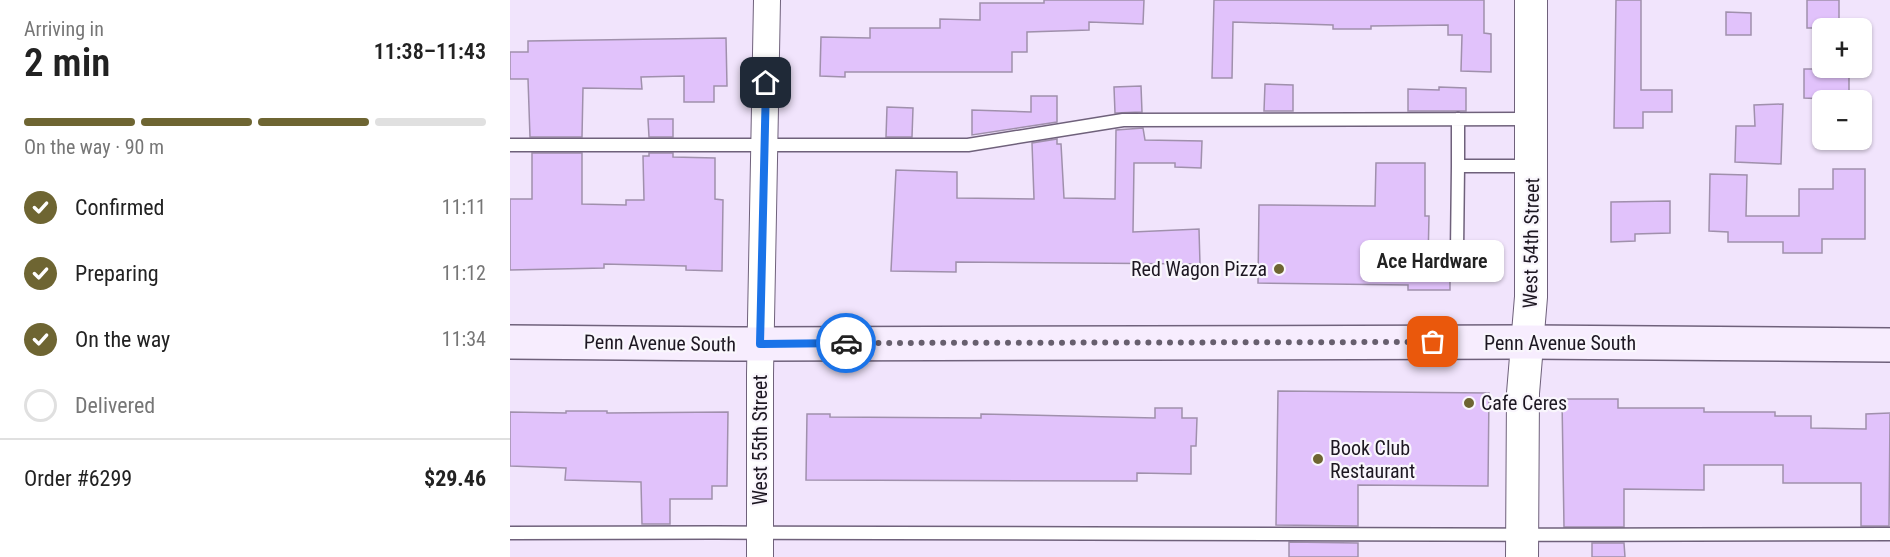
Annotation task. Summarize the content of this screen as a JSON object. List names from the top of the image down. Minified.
{"streets":{"main road":["Penn Avenue South"],"street":["West 54th Street","West 55th Street"]},"crossings":[["West 54th Street","Penn Avenue South"],["Penn Avenue South","West 55th Street"]],"places":["Red Wagon Pizza","Ace Hardware","Cafe Ceres","Book Club Restaurant"],"page":{"heading":["2 min","Arriving in","11:38–11:43"],"panel":["Order #6299","$29.46"],"map_buttons":["+","−"],"bar":"On the way · 90 m","list":[["Confirmed","11:11"],["Preparing","11:12"],["On the way","11:34"],"Delivered"],"bubble":"Ace Hardware"}}
